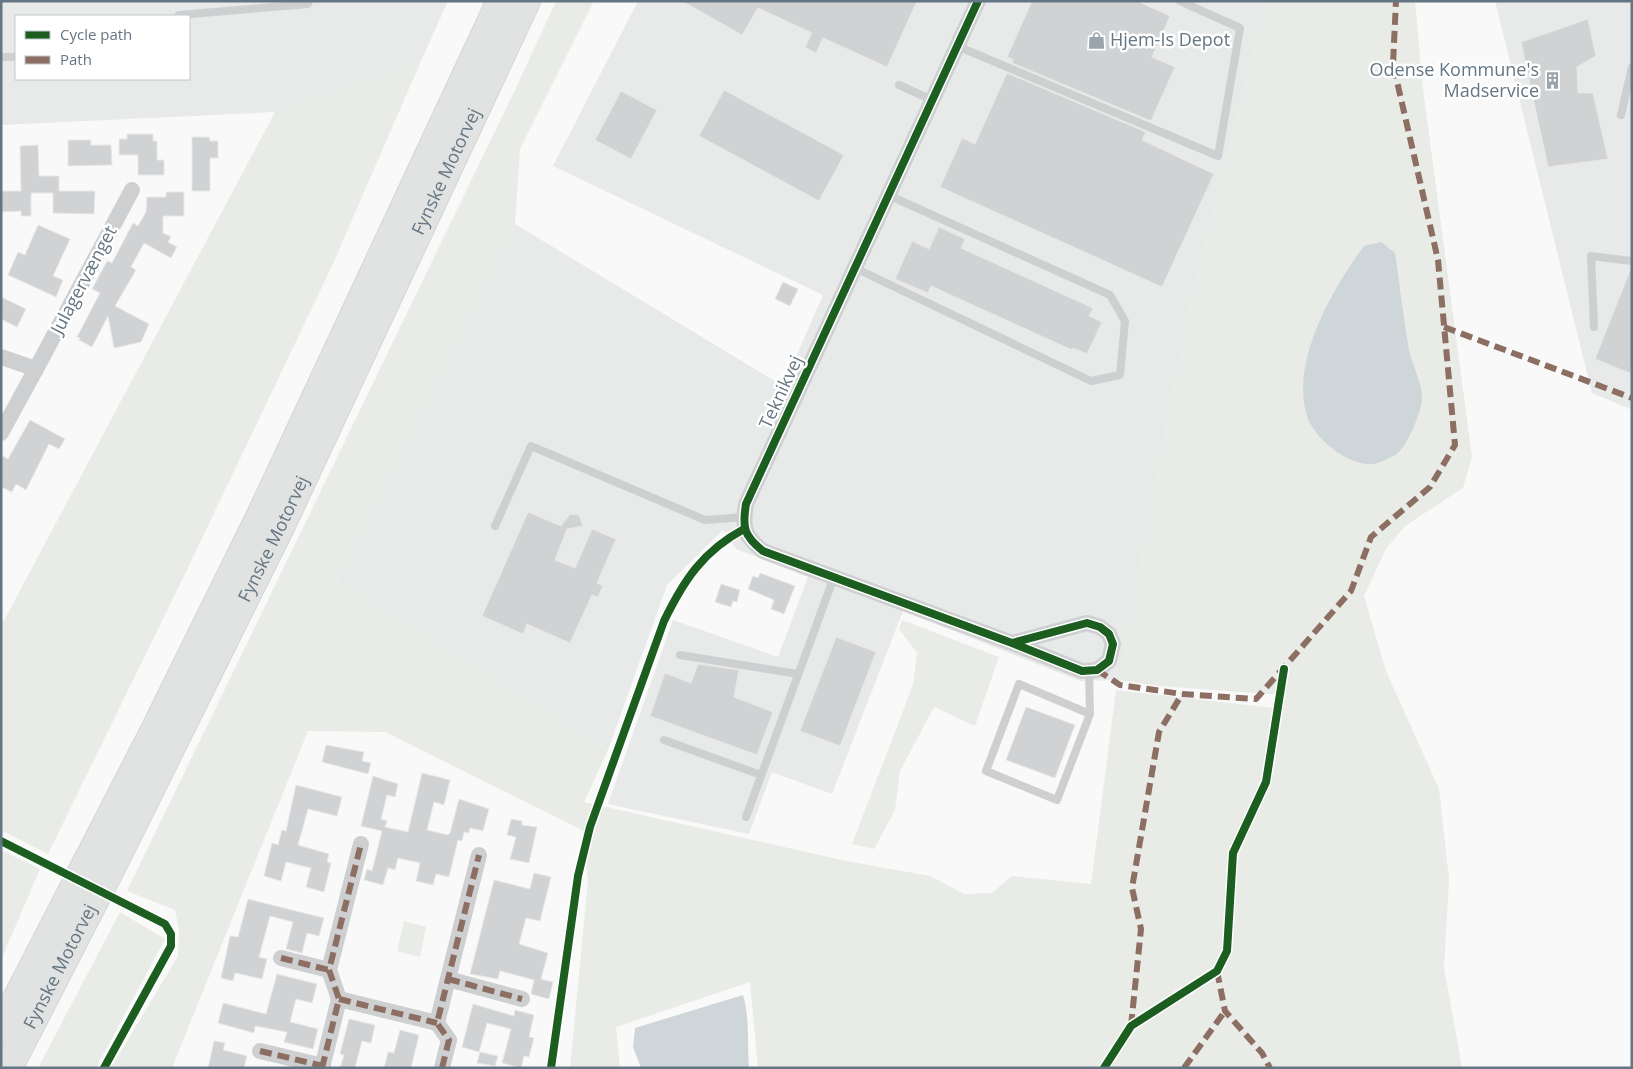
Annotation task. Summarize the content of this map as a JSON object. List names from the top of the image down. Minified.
{"streets":{"highway":["Fynske Motorvej"],"street":["Julagervænget","Teknikvej"]},"places":{"shop":["Hjem-Is Depot"],"building":["Odense Kommune's Madservice"]},"legend":["Cycle path","Path"]}
